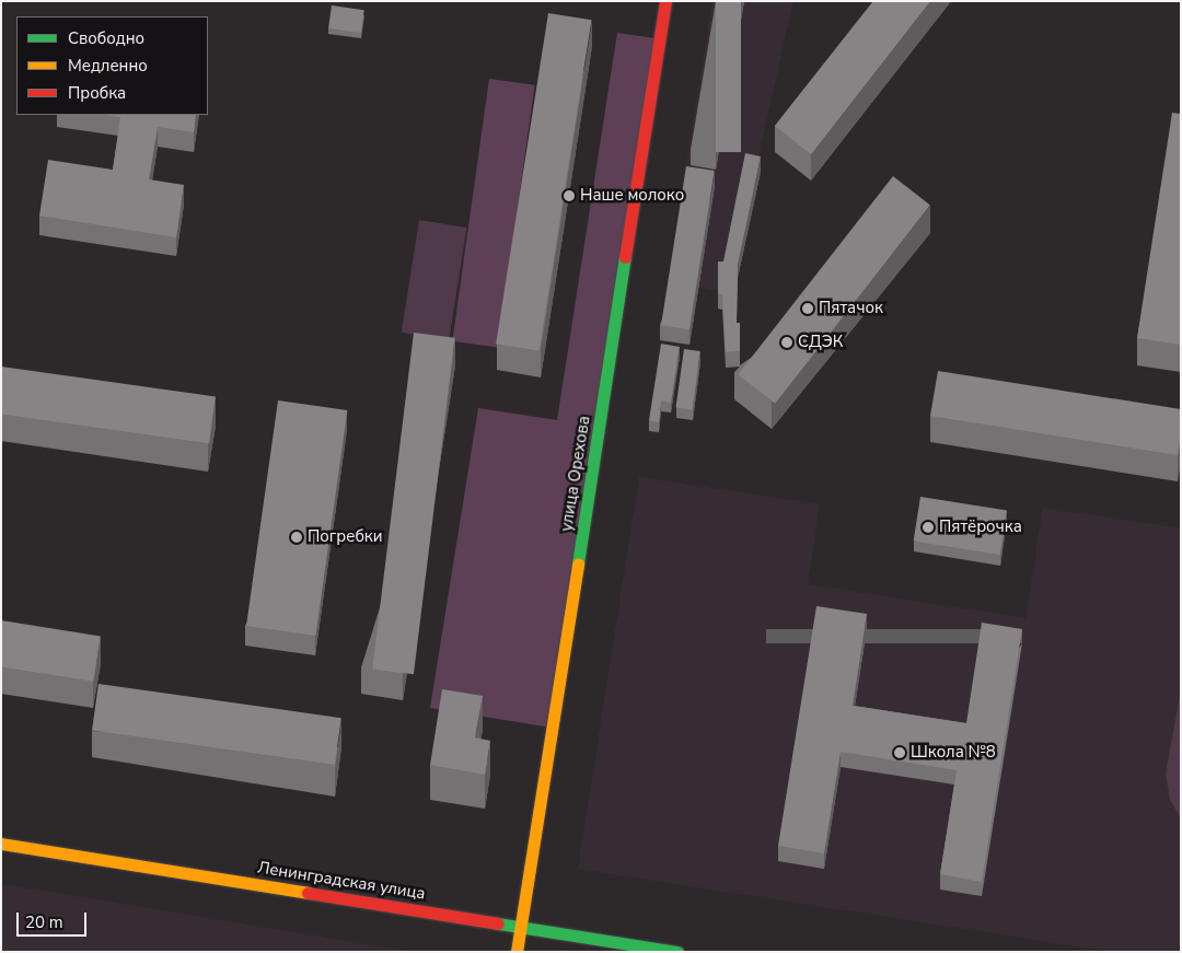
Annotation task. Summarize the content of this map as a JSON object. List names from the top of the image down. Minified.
{"streets":{"street":["улица Орехова","Ленинградская улица"]},"crossings":[["улица Орехова","Ленинградская улица"]],"places":["Наше молоко","Пятачок","СДЭК","Пятёрочка","Погребки","Школа №8"],"legend":["Свободно","Медленно","Пробка"],"scale_bar":"20 m"}
